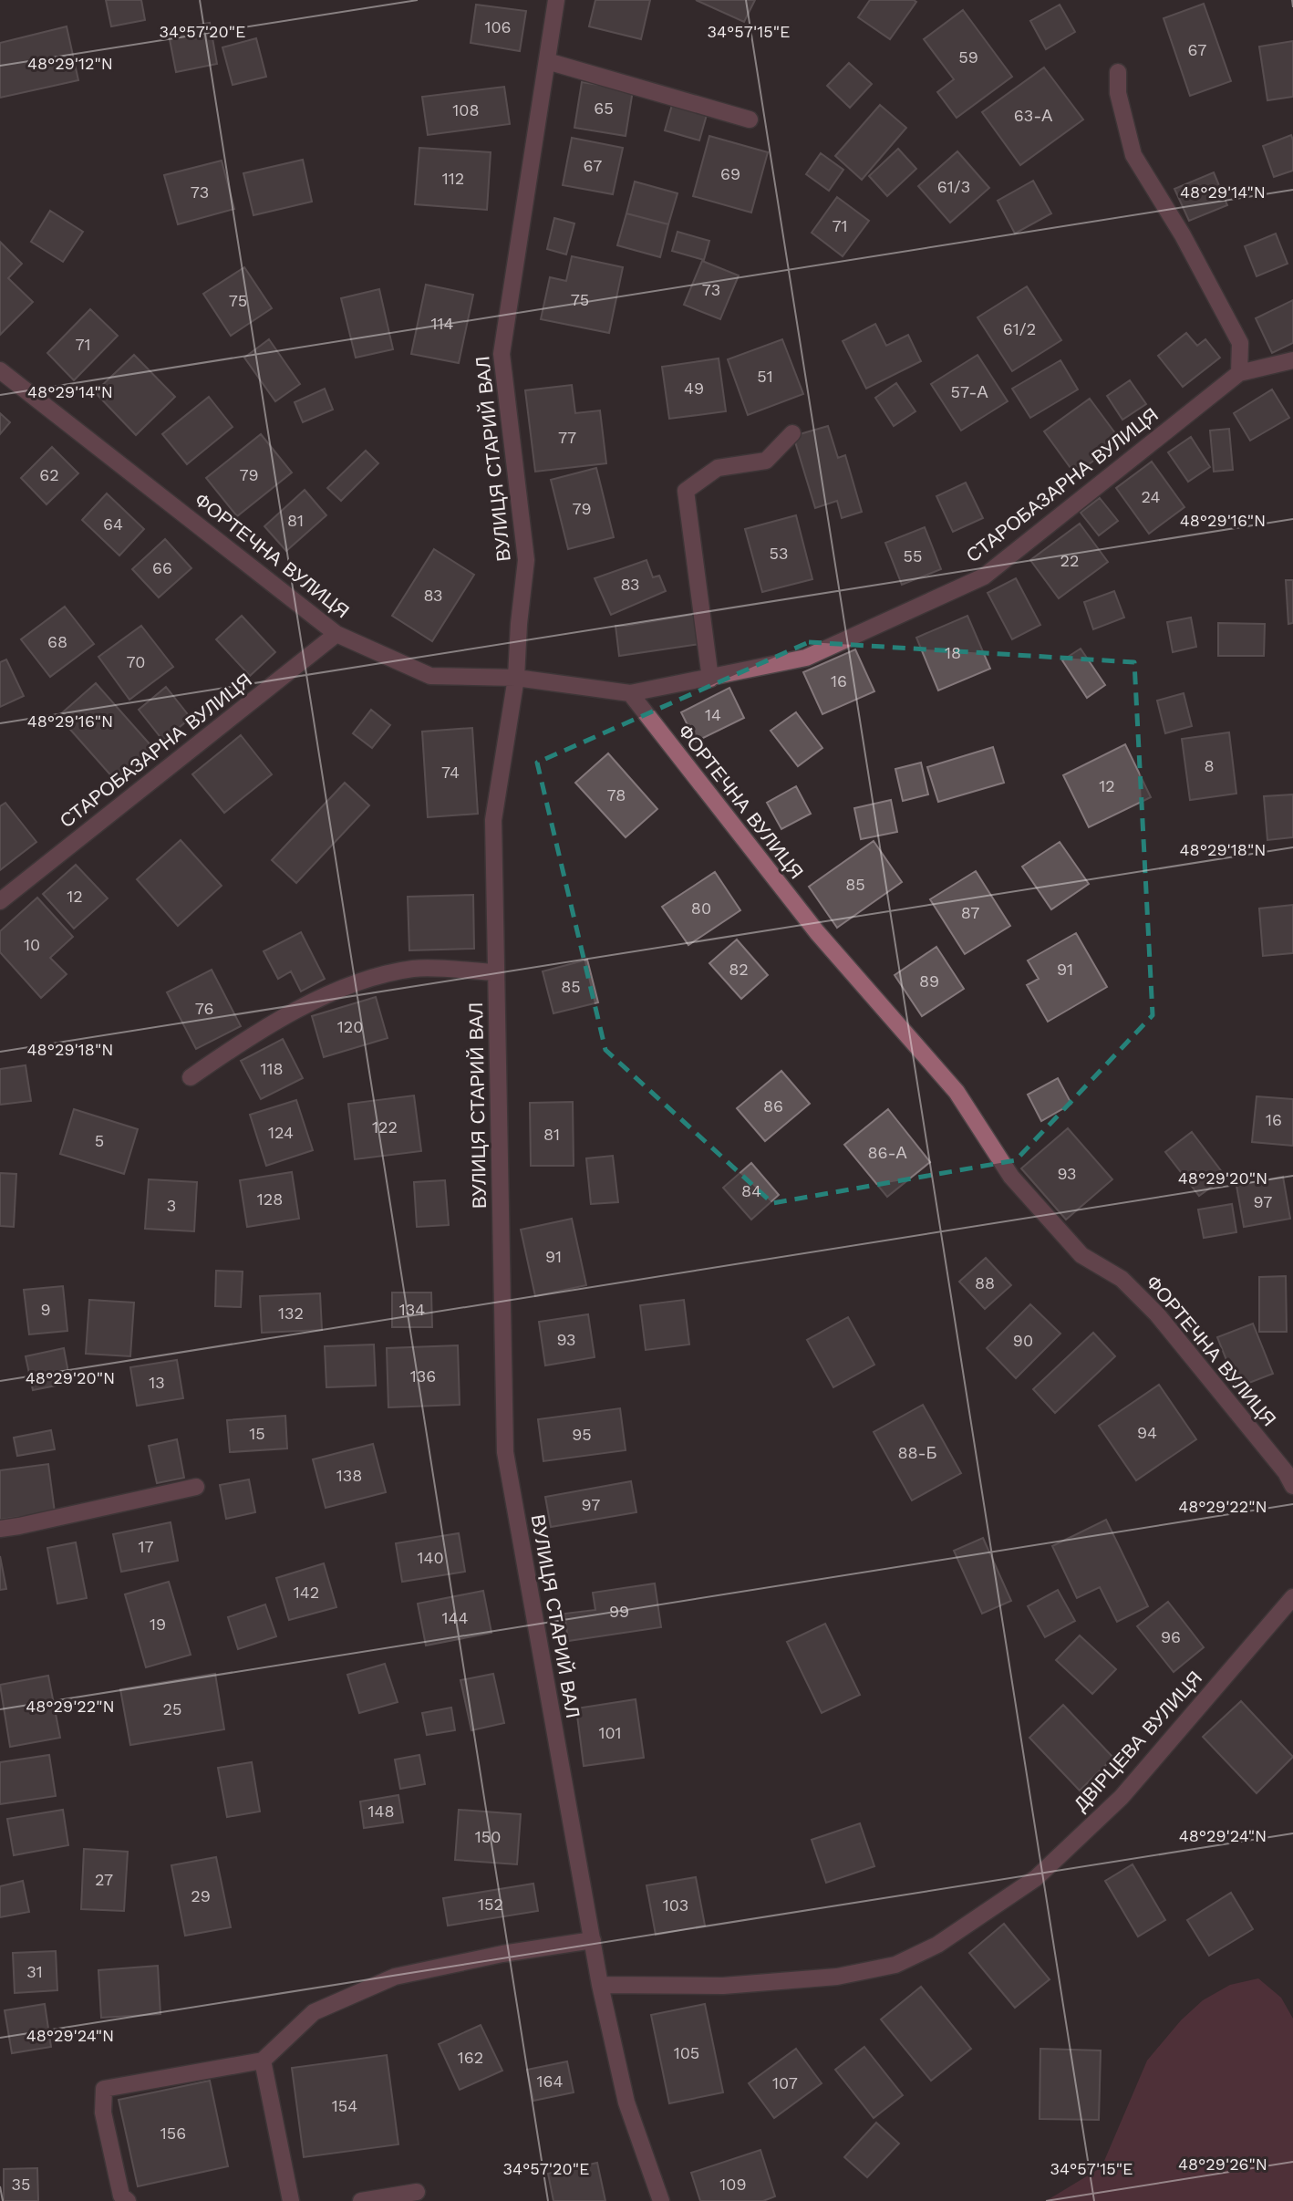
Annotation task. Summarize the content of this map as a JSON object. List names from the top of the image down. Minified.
{"streets":{"street":["ВУЛИЦЯ СТАРИЙ ВАЛ","СТАРОБАЗАРНА ВУЛИЦЯ","ФОРТЕЧНА ВУЛИЦЯ","ДВІРЦЕВА ВУЛИЦЯ"]},"crossings":[["ВУЛИЦЯ СТАРИЙ ВАЛ","ФОРТЕЧНА ВУЛИЦЯ"],["ВУЛИЦЯ СТАРИЙ ВАЛ","ДВІРЦЕВА ВУЛИЦЯ"],["СТАРОБАЗАРНА ВУЛИЦЯ","ФОРТЕЧНА ВУЛИЦЯ"]],"house_numbers":["106","67","59","65","108","63-А","67","69","112","61/3","73","71","73","75","75","114","61/2","71","51","49","57-А","77","62","79","24","79","81","64","53","55","22","66","83","83","68","18","70","16","14","8","74","12","78","85","12","80","87","10","82","91","89","85","76","120","118","86","16","122","124","81","5","86-А","93","84","128","97","3","91","88","9","134","132","93","90","136","13","94","15","95","88-Б","138","97","17","140","142","99","144","19","96","25","101","148","150","27","29","152","103","31","105","162","164","107","154","156","35","109"],"coordinates":["34°57'20\"E","34°57'15\"E","48°29'12\"N","48°29'14\"N","48°29'16\"N","48°29'18\"N","48°29'20\"N","48°29'22\"N","48°29'24\"N","48°29'26\"N"]}
